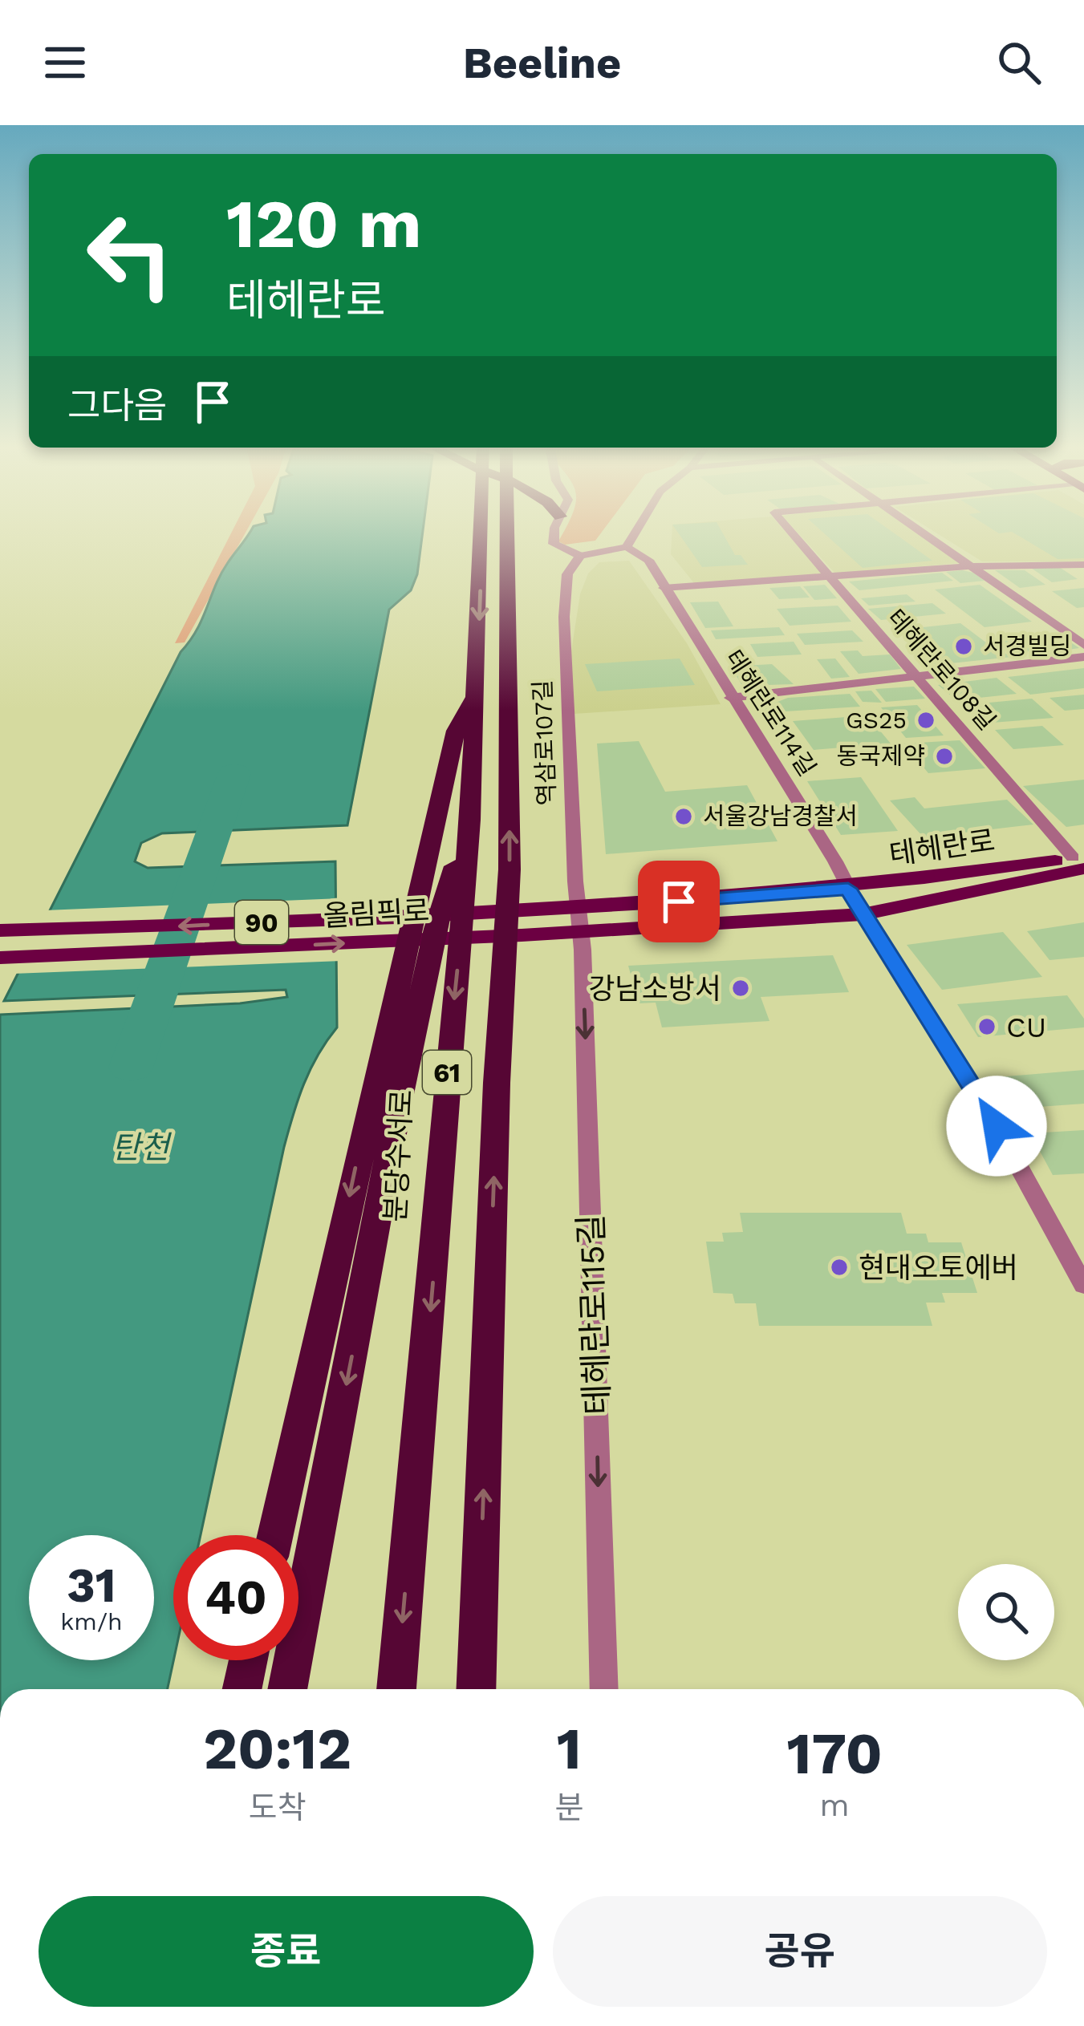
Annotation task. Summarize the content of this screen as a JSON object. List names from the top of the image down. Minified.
{"streets":{"highway":["61","분당수서로"],"main road":["테헤란로","올림픽로","90"],"street":["테헤란로108길","테헤란로114길","역삼로107길","테헤란로115길"]},"crossings":[["테헤란로108길","테헤란로"],["테헤란로114길","테헤란로"],["역삼로107길","테헤란로"],["역삼로107길","올림픽로"],["역삼로107길","테헤란로115길"],["테헤란로","올림픽로"],["테헤란로","테헤란로115길"],["올림픽로","테헤란로115길"]],"one_way":["테헤란로115길"],"water":["탄천"],"places":["서경빌딩","GS25","동국제약","서울강남경찰서","강남소방서","CU","현대오토에버"],"page":{"header":"Beeline","turn":["120 m","테헤란로"],"then":"그다음","speed":"31 km/h","limit":"40","eta":["20:12","도착","1","분","170","m"],"buttons":["종료","공유"]}}
